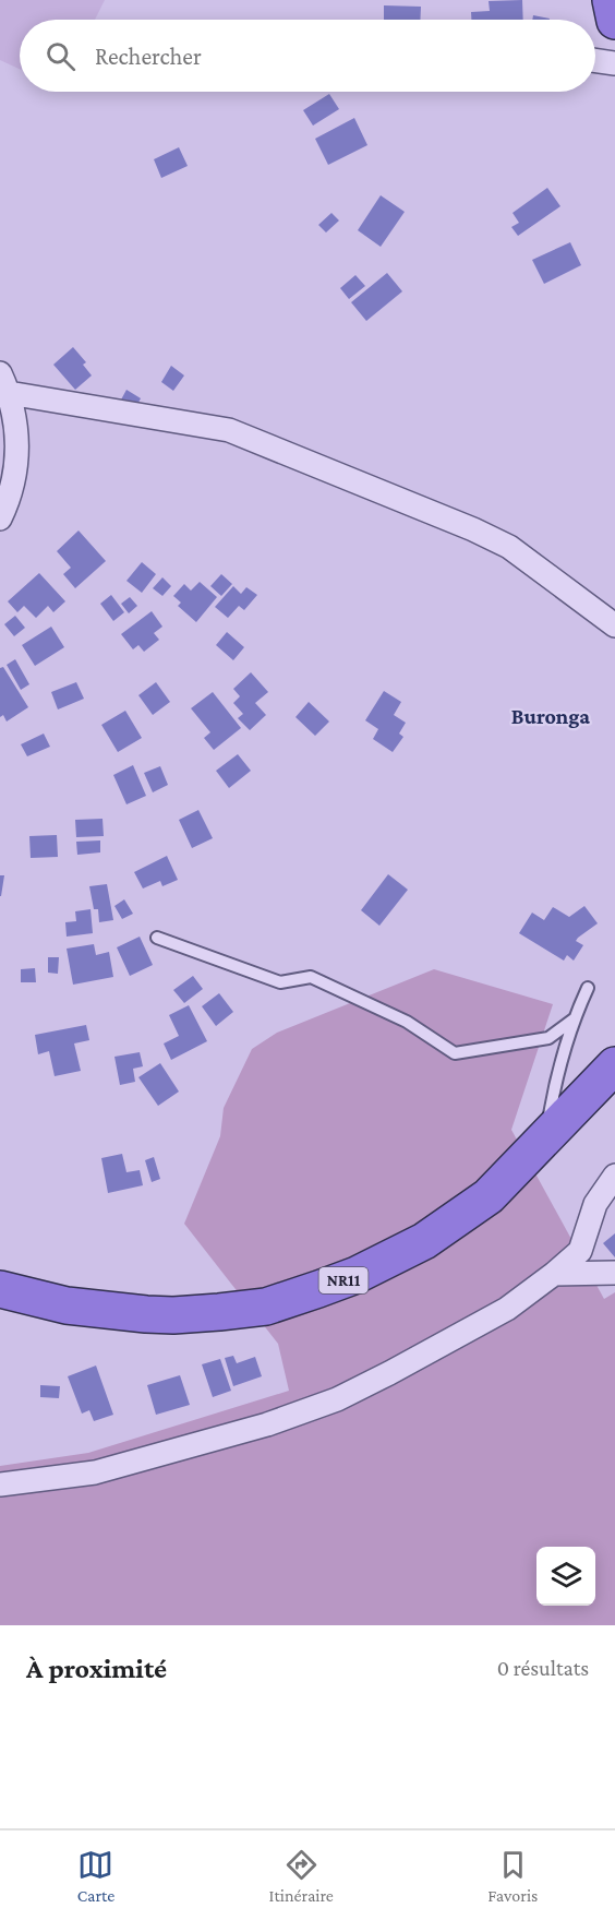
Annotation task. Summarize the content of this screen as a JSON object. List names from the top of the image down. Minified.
{"streets":{"highway":["NR11"]},"districts":["Buronga"],"page":{"search":"Rechercher","heading":["À proximité","0 résultats"],"nav":["Carte","Itinéraire","Favoris"]}}
